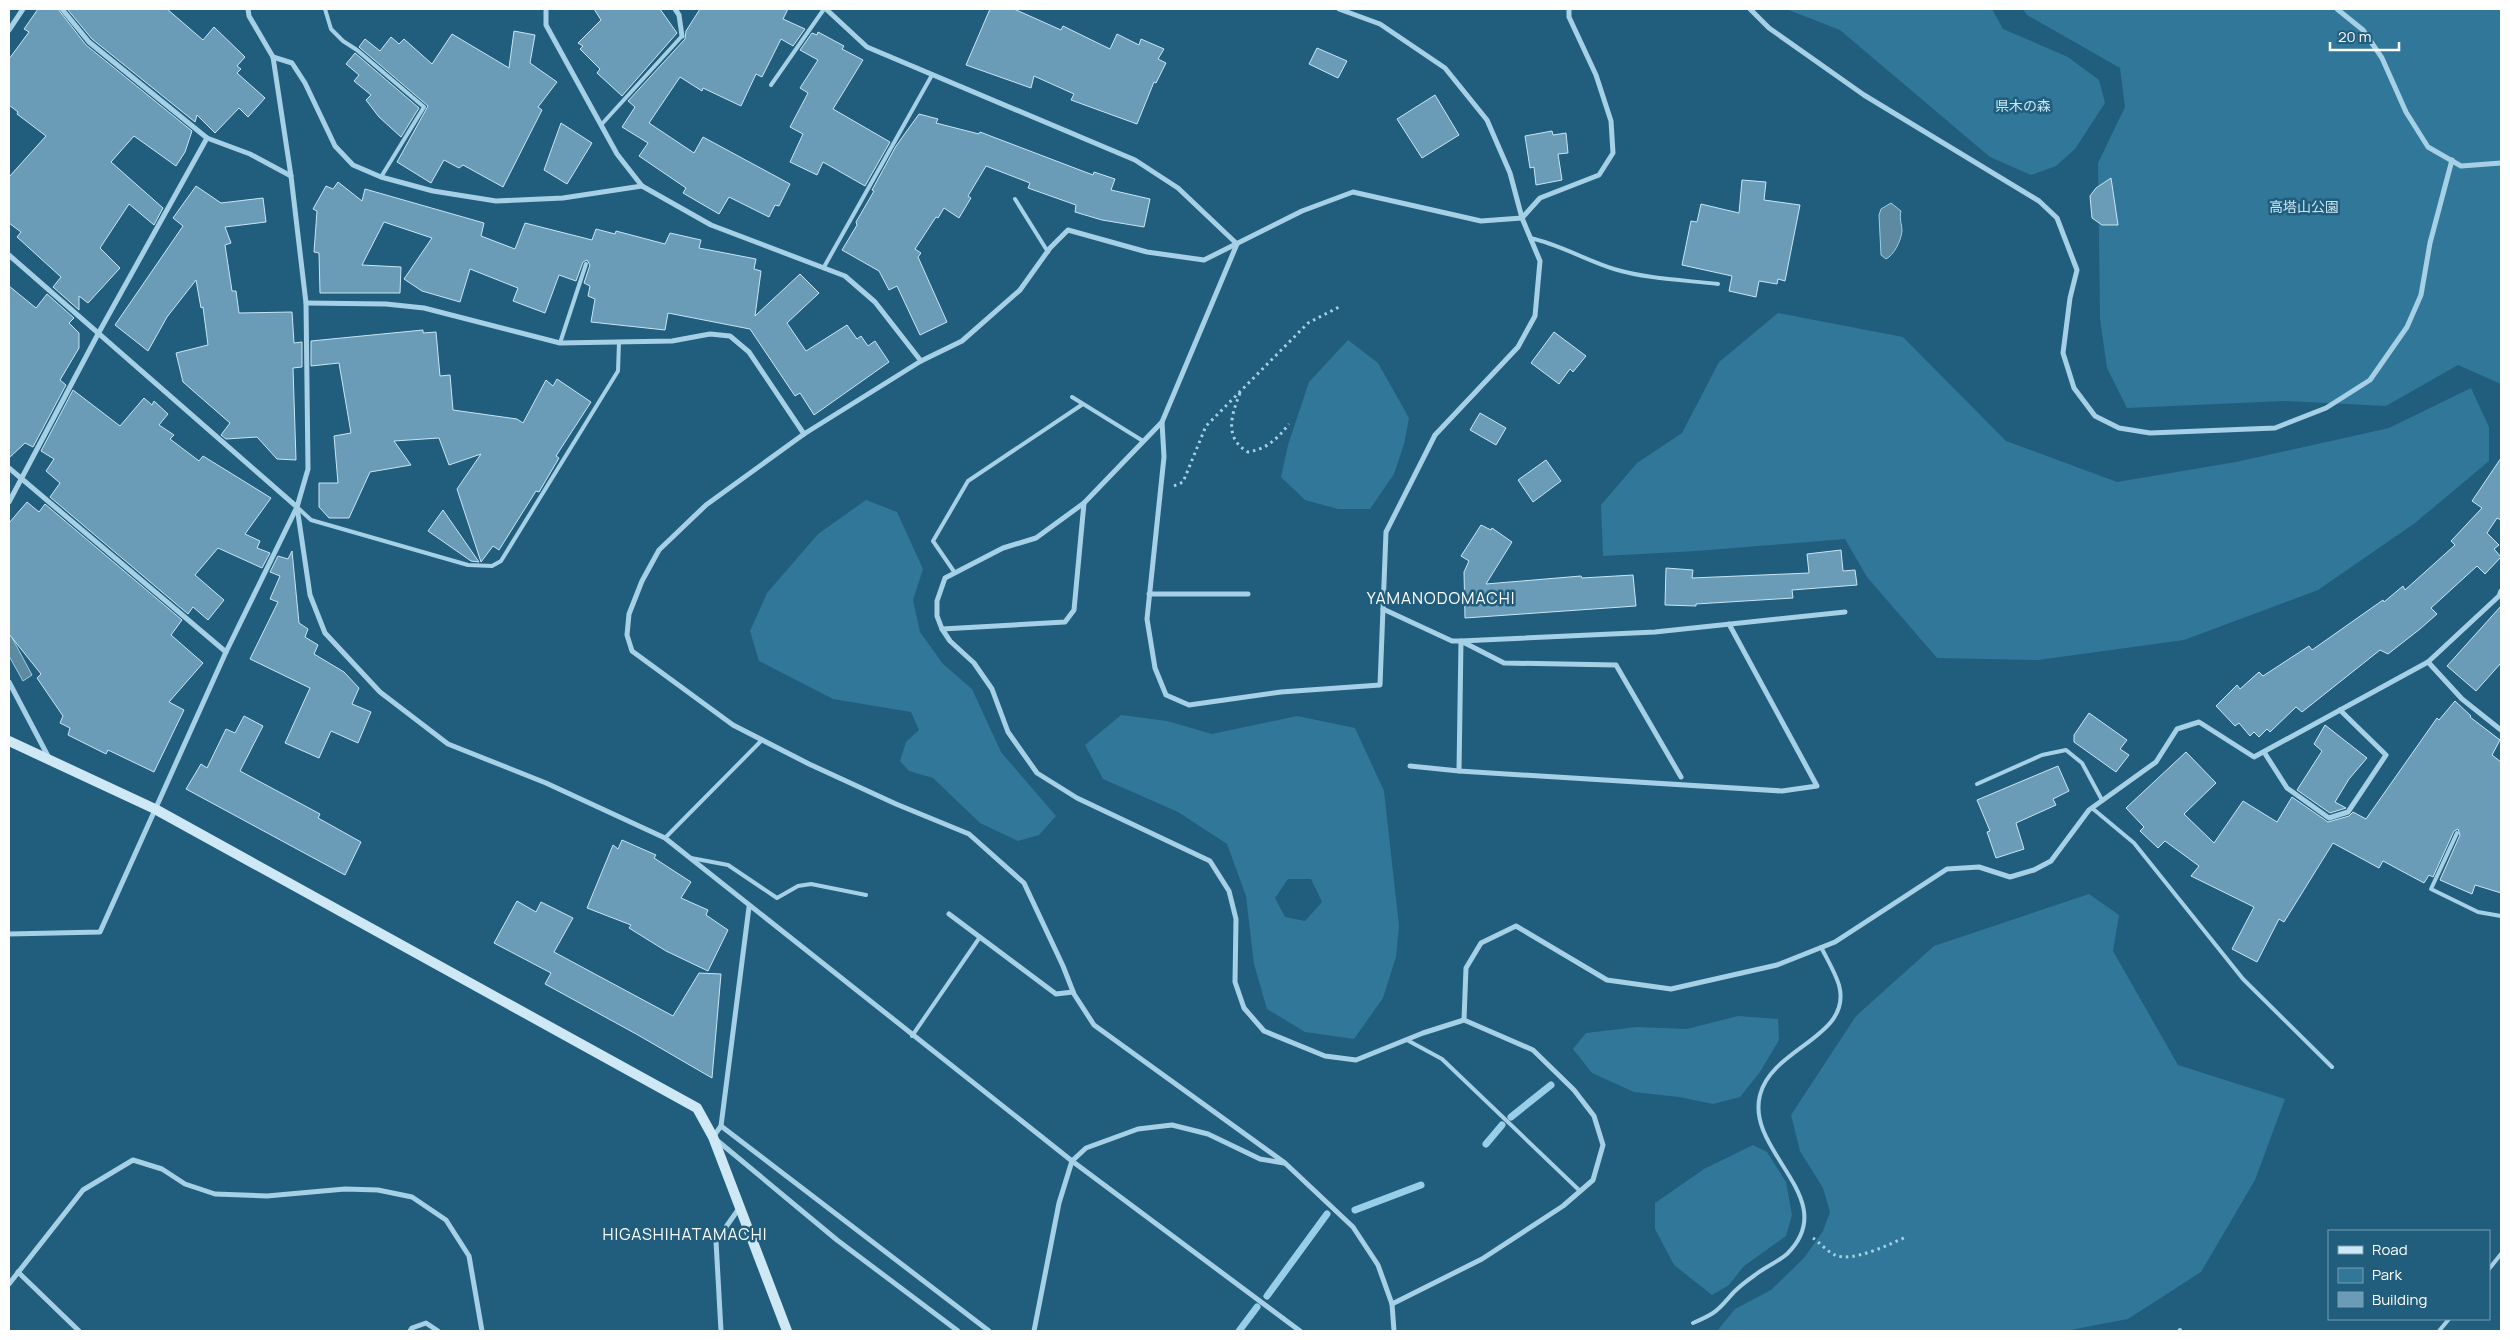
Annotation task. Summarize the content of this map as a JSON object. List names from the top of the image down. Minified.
{"districts":["YAMANODOMACHI","HIGASHIHATAMACHI"],"parks":["県木の森","高塔山公園"],"legend":["Road","Park","Building"],"scale_bar":"20 m"}
